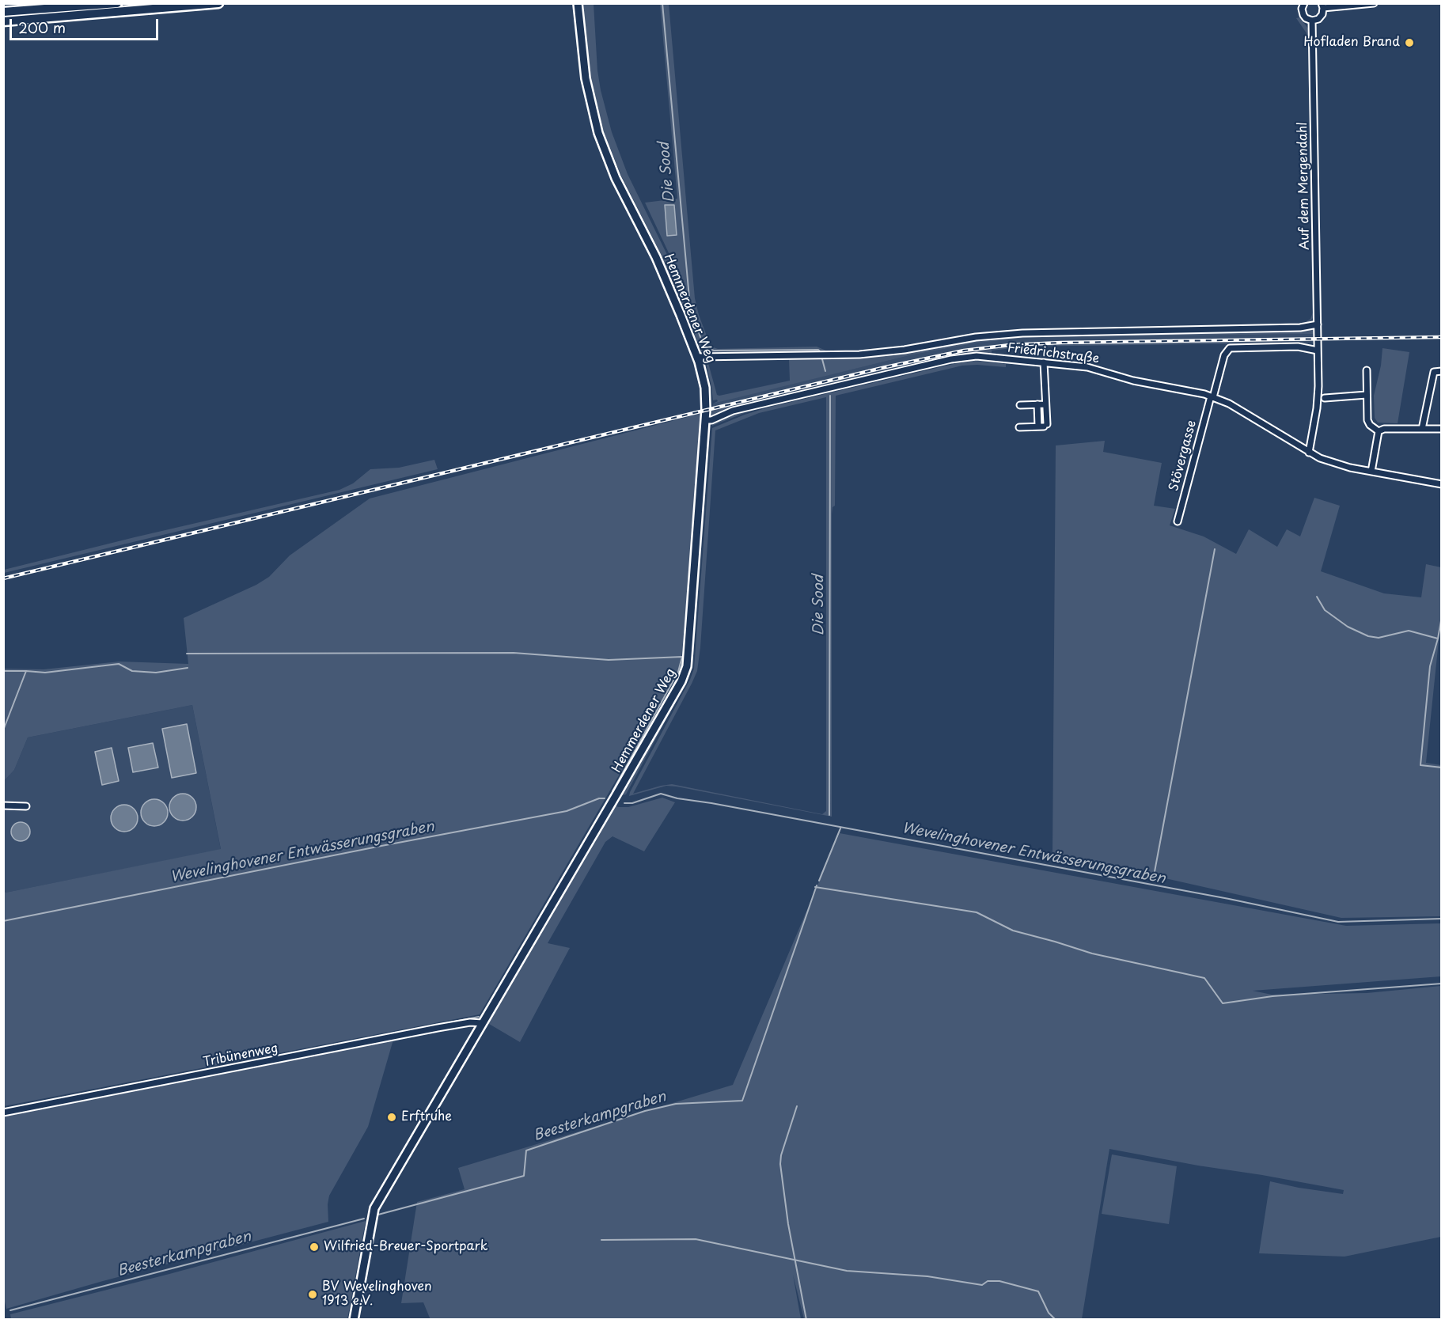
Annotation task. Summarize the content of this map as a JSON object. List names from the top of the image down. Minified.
{"streets":{"main road":["Hemmerdener Weg"],"street":["Auf dem Mergendahl","Friedrichstraße","Stövergasse","Tribünenweg"]},"crossings":[["Auf dem Mergendahl","Friedrichstraße"],["Hemmerdener Weg","Friedrichstraße"],["Hemmerdener Weg","Tribünenweg"],["Friedrichstraße","Stövergasse"]],"water":["Die Sood","Wevelinghovener Entwässerungsgraben","Beesterkampgraben"],"places":["Hofladen Brand","Erftruhe","Wilfried-Breuer-Sportpark","BV Wevelinghoven 1913 e.V."],"scale_bar":"200 m"}
